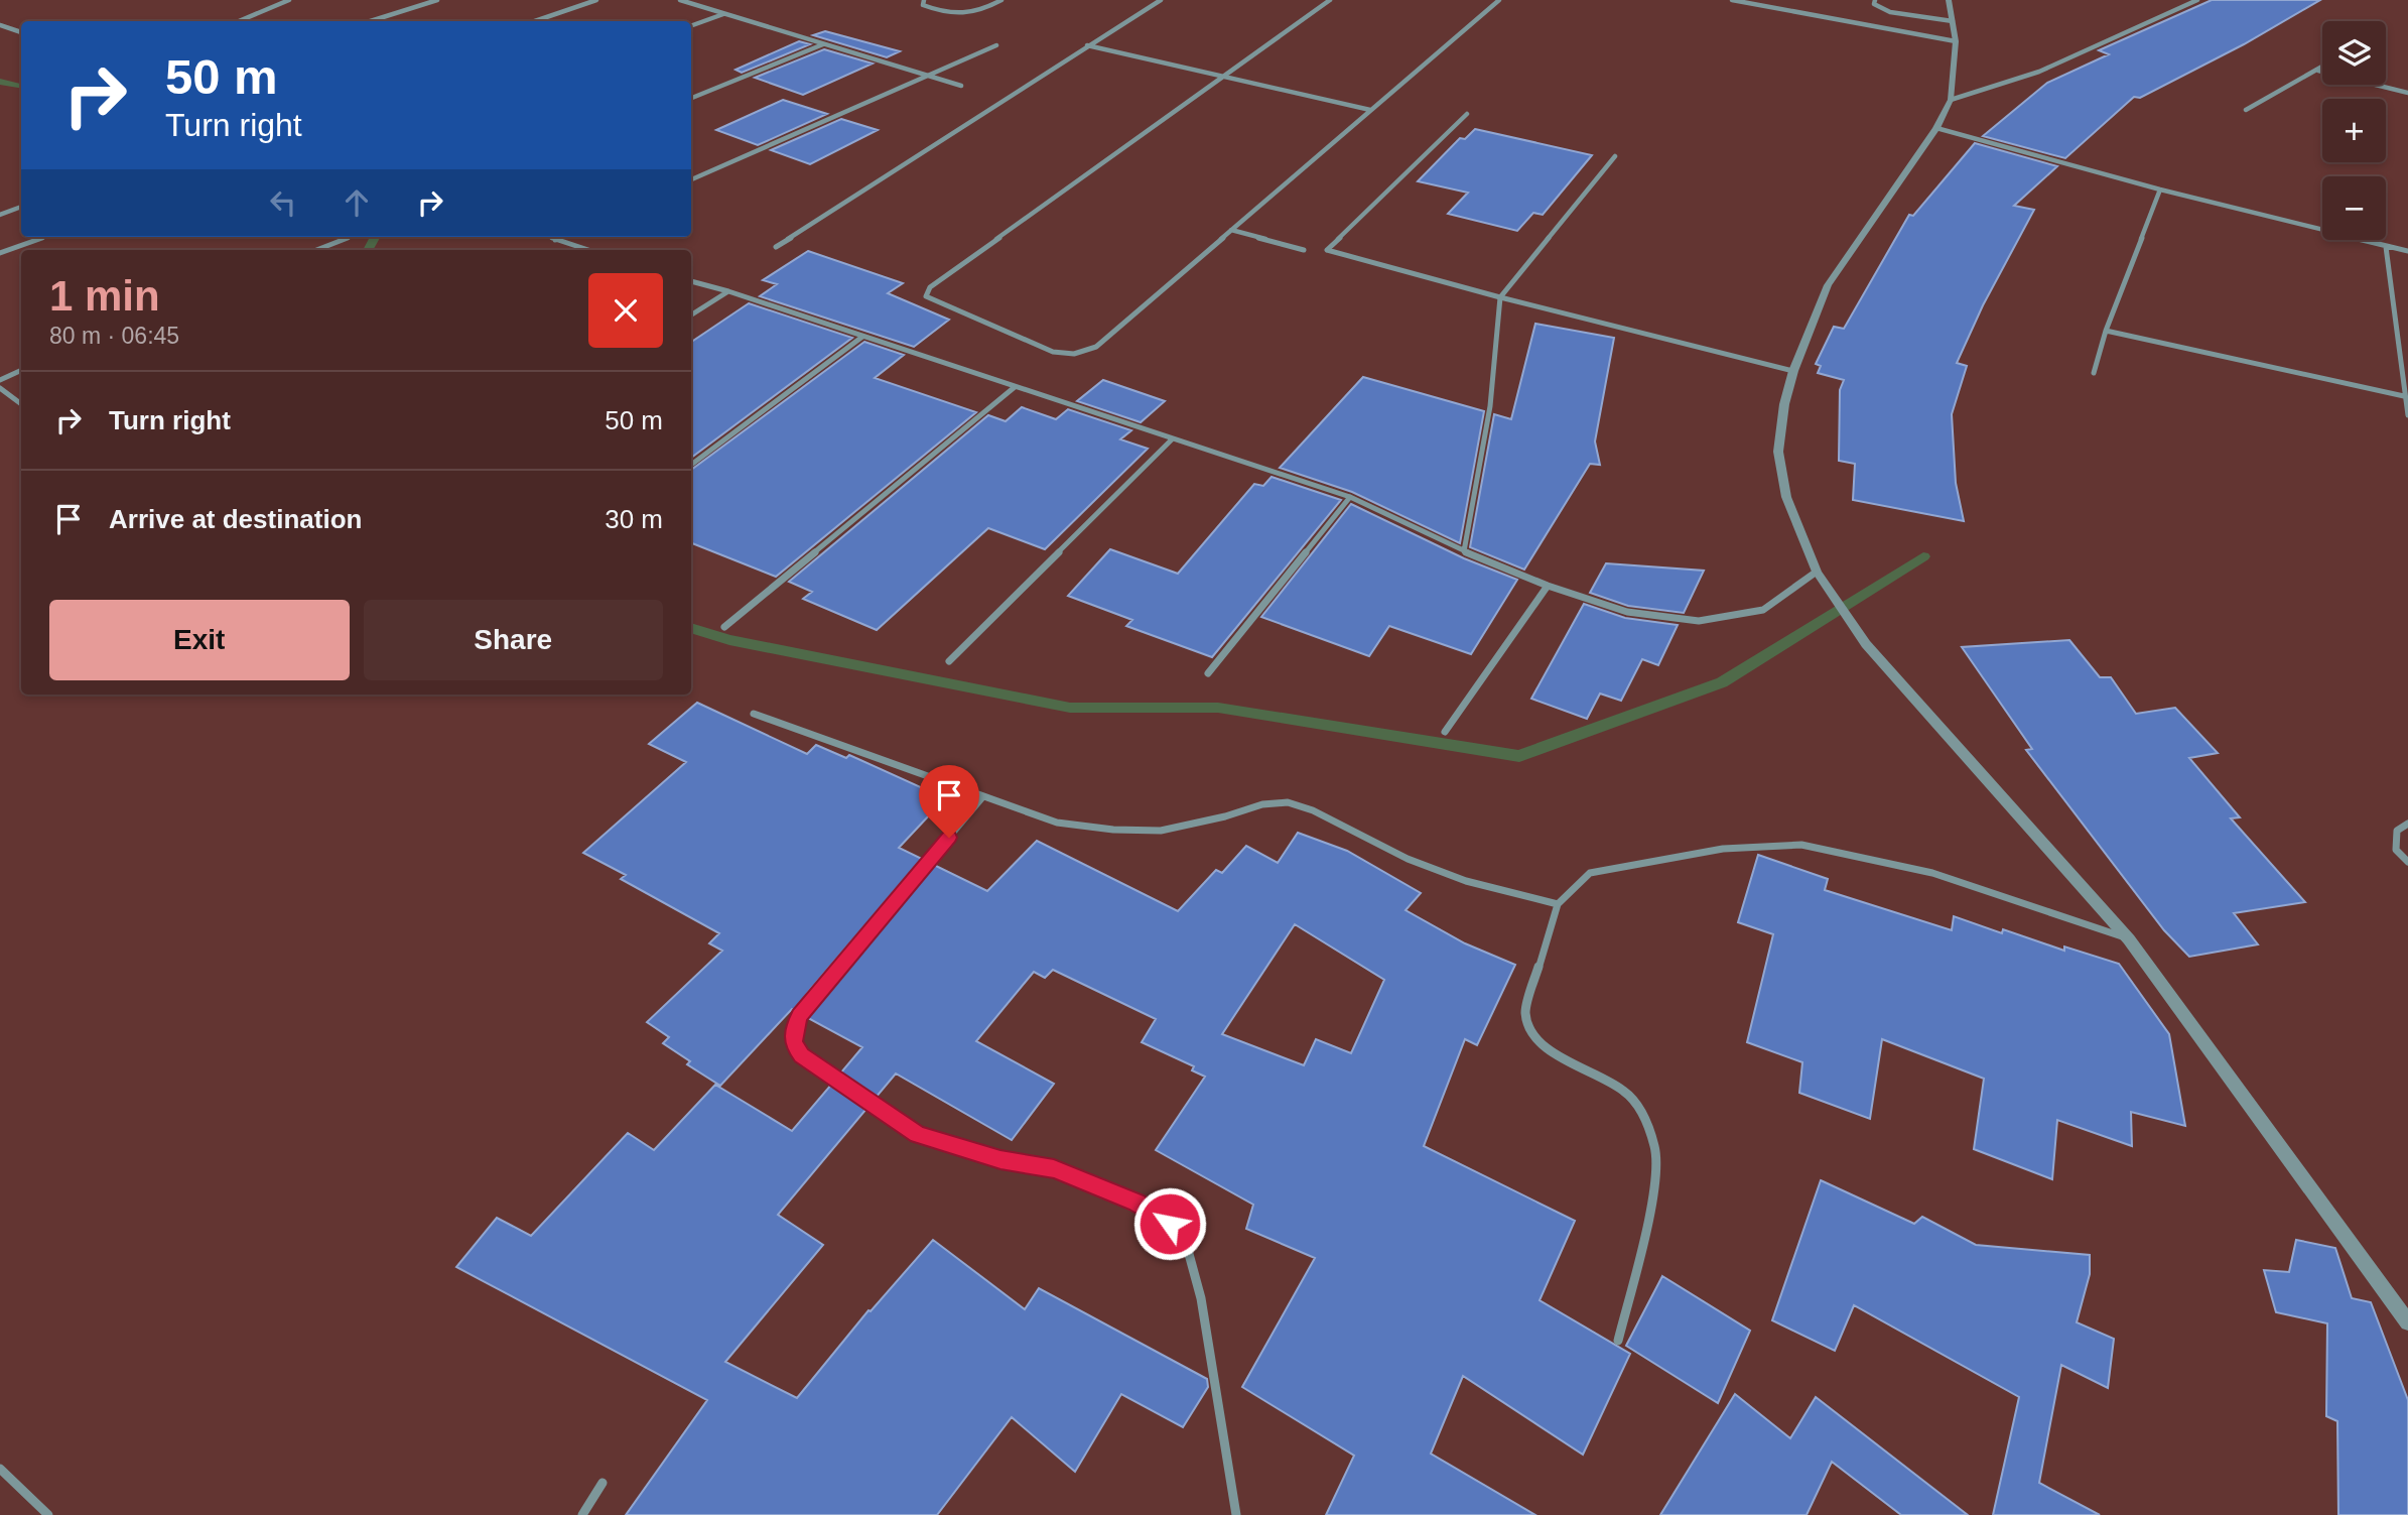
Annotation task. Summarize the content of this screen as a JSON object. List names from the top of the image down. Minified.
{"page":{"map_buttons":["+","−"],"turn":["50 m","Turn right"],"heading":["1 min","80 m · 06:45"],"list":[{"name":"Turn right","value":"50 m"},{"name":"Arrive at destination","value":"30 m"}],"buttons":["Exit","Share"]}}
